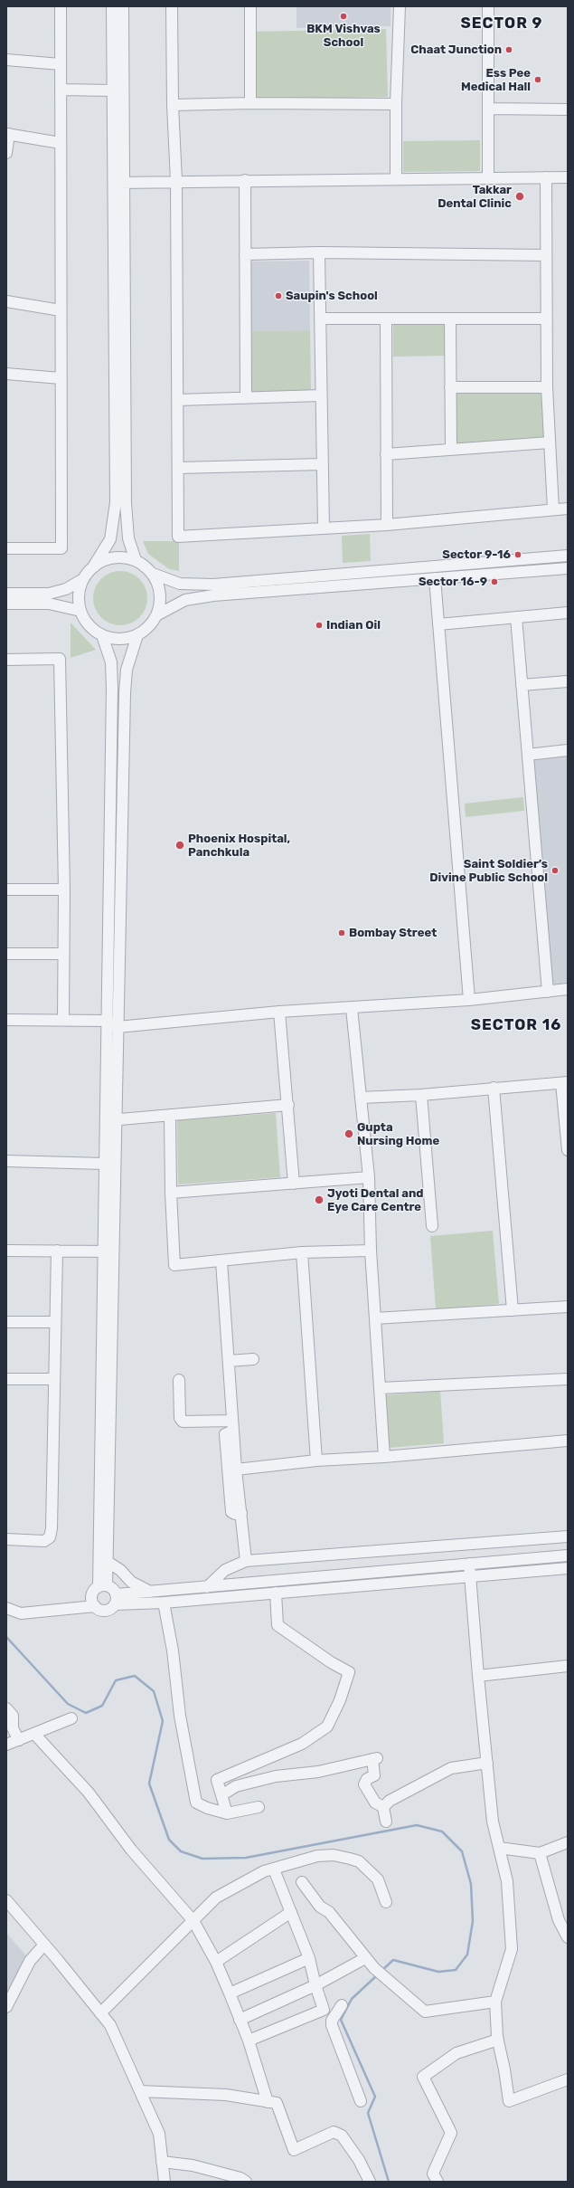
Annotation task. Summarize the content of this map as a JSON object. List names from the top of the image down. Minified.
{"districts":["SECTOR 9","SECTOR 16"],"places":["BKM Vishvas School","Chaat Junction","Ess Pee Medical Hall","Takkar Dental Clinic","Saupin's School","Sector 9-16","Sector 16-9","Indian Oil","Phoenix Hospital, Panchkula","Saint Soldier’s Divine Public School","Bombay Street","Gupta Nursing Home","Jyoti Dental and Eye Care Centre"]}
